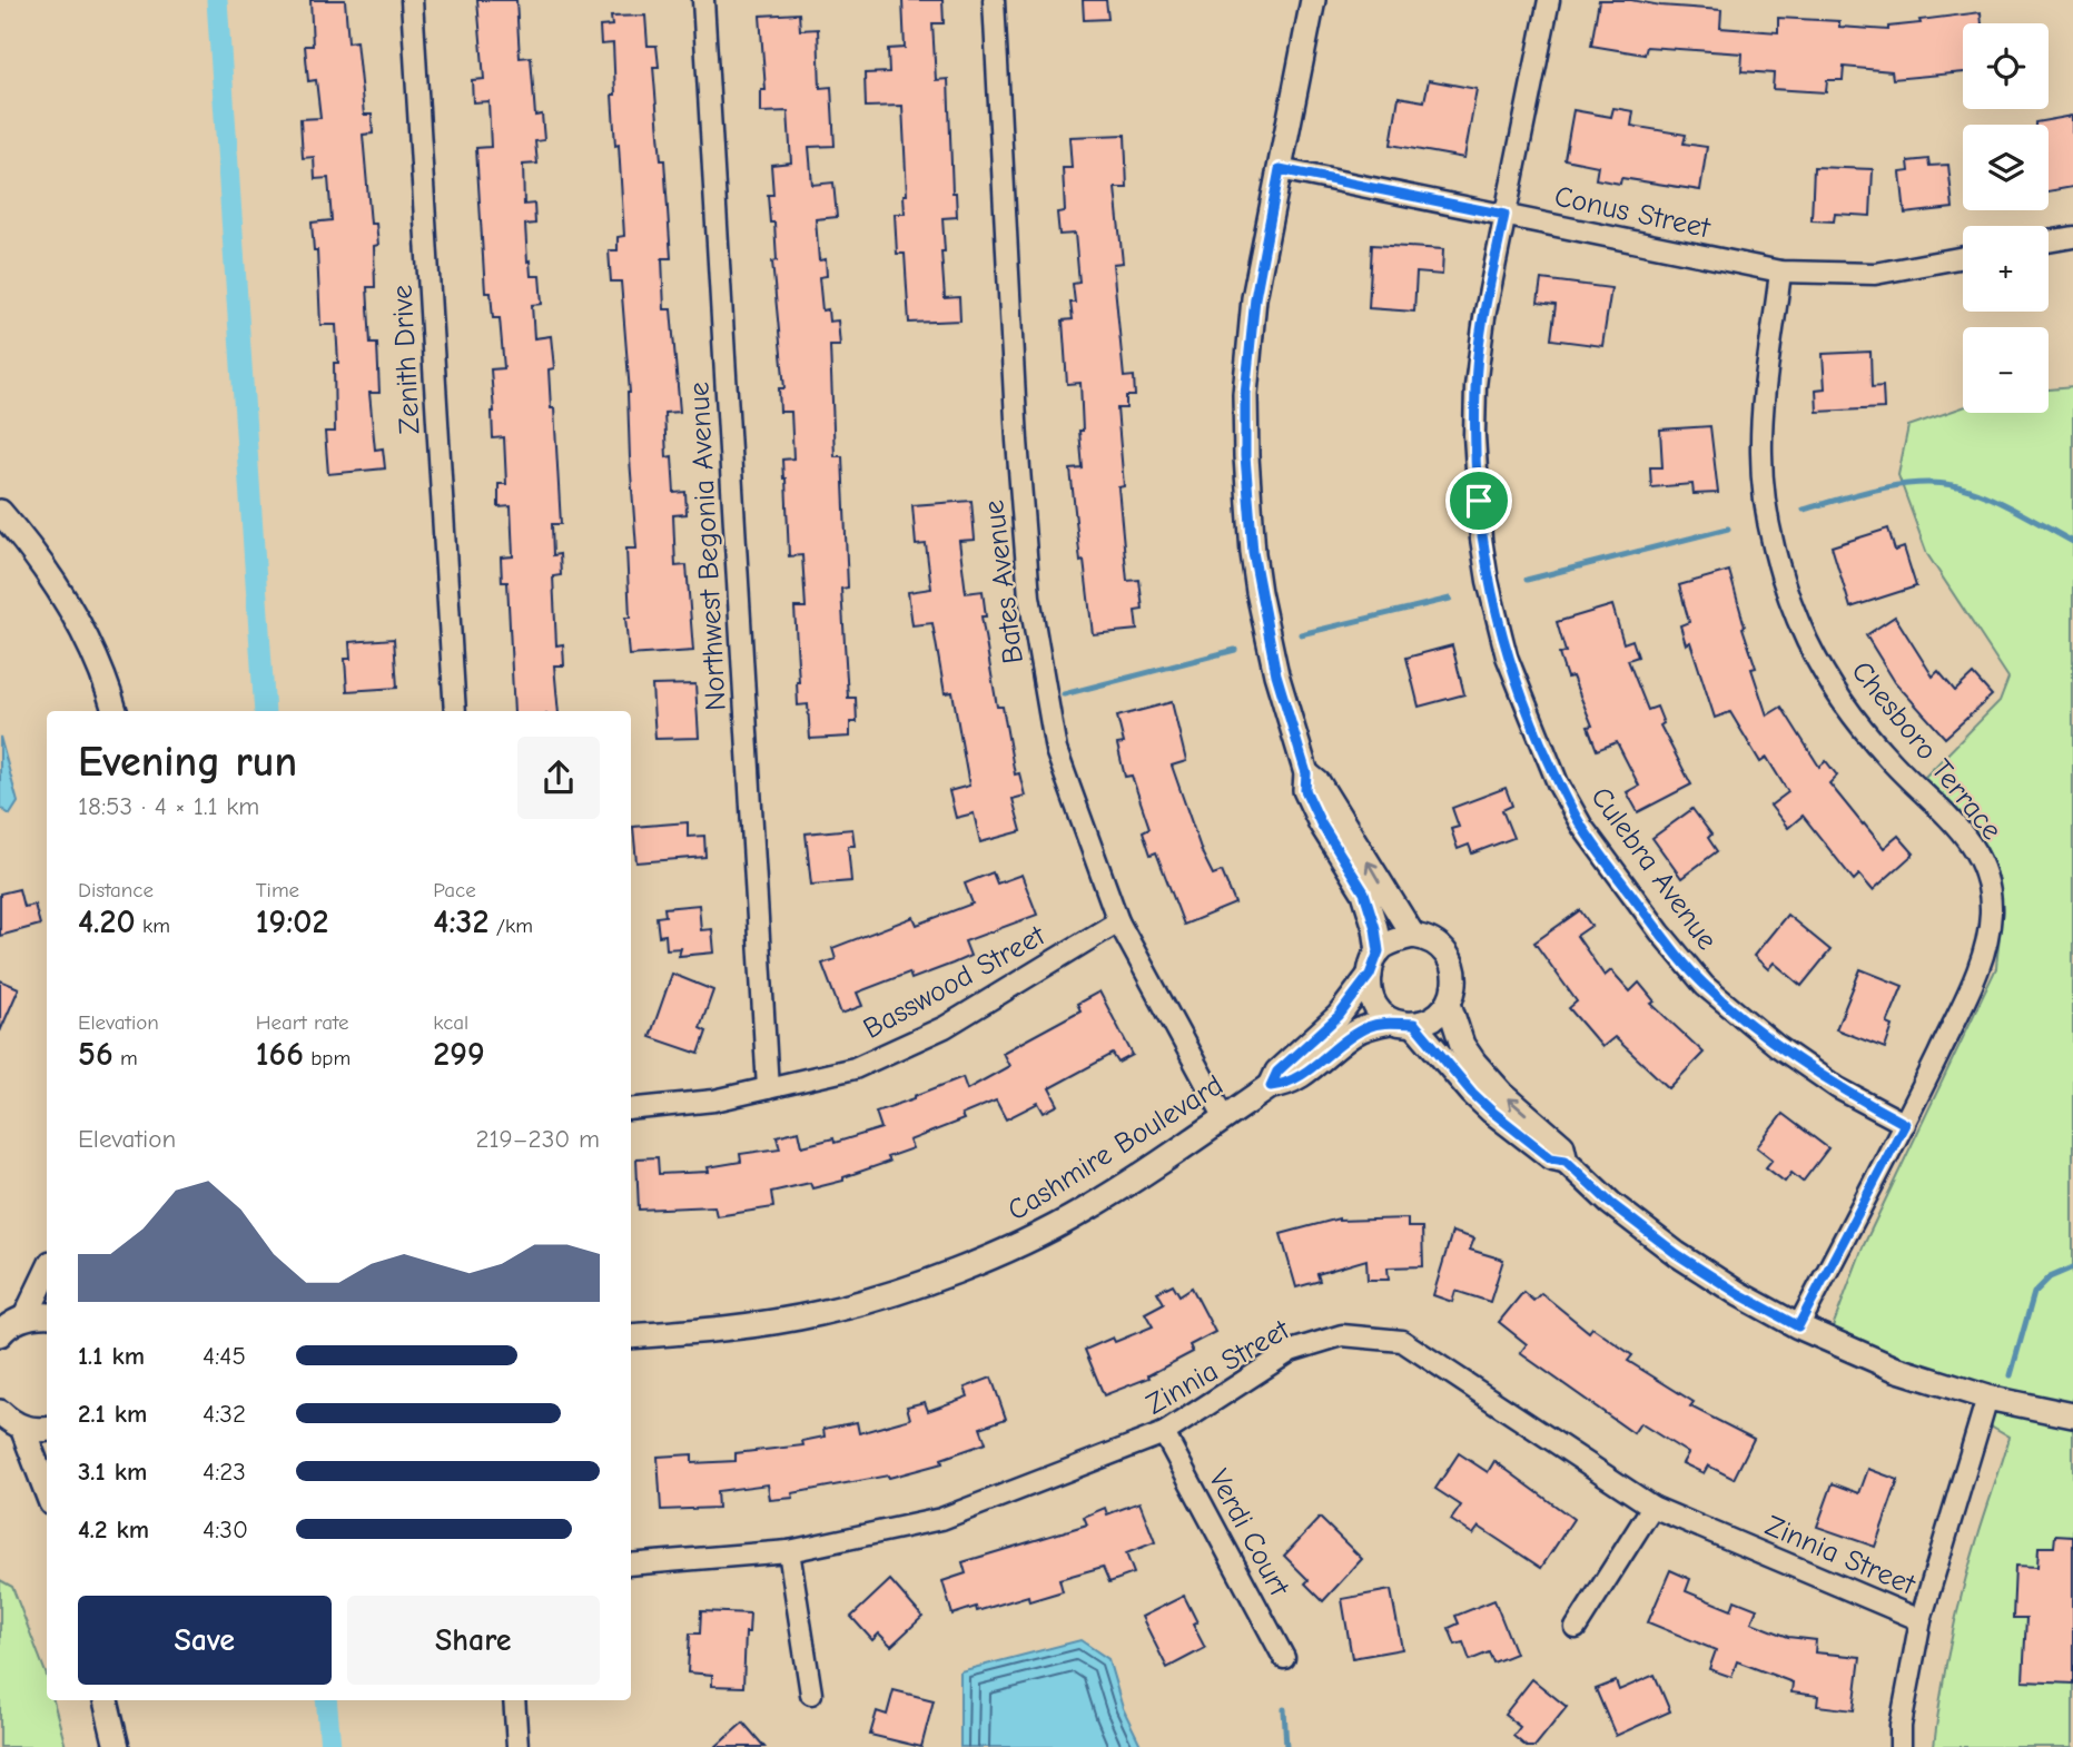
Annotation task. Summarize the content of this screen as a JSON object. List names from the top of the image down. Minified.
{"streets":{"street":["Conus Street","Zenith Drive","Northwest Begonia Avenue","Bates Avenue","Chesboro Terrace","Culebra Avenue","Basswood Street","Cashmire Boulevard","Zinnia Street","Verdi Court"]},"crossings":[["Conus Street","Chesboro Terrace"],["Conus Street","Culebra Avenue"],["Northwest Begonia Avenue","Basswood Street"],["Bates Avenue","Basswood Street"],["Bates Avenue","Cashmire Boulevard"],["Chesboro Terrace","Culebra Avenue"],["Zinnia Street","Verdi Court"]],"page":{"map_buttons":["+","−"],"heading":["Evening run","18:53 · 4 × 1.1 km"],"stats":[["Distance","4.20 km"],["Time","19:02"],["Pace","4:32 /km"],["Elevation","56 m"],["Heart rate","166 bpm"],["kcal","299"]],"chart":["Elevation","219–230 m"],"list":[{"name":"1.1 km","note":"4:45"},{"name":"2.1 km","note":"4:32"},{"name":"3.1 km","note":"4:23"},{"name":"4.2 km","note":"4:30"}],"buttons":["Save","Share"]}}
